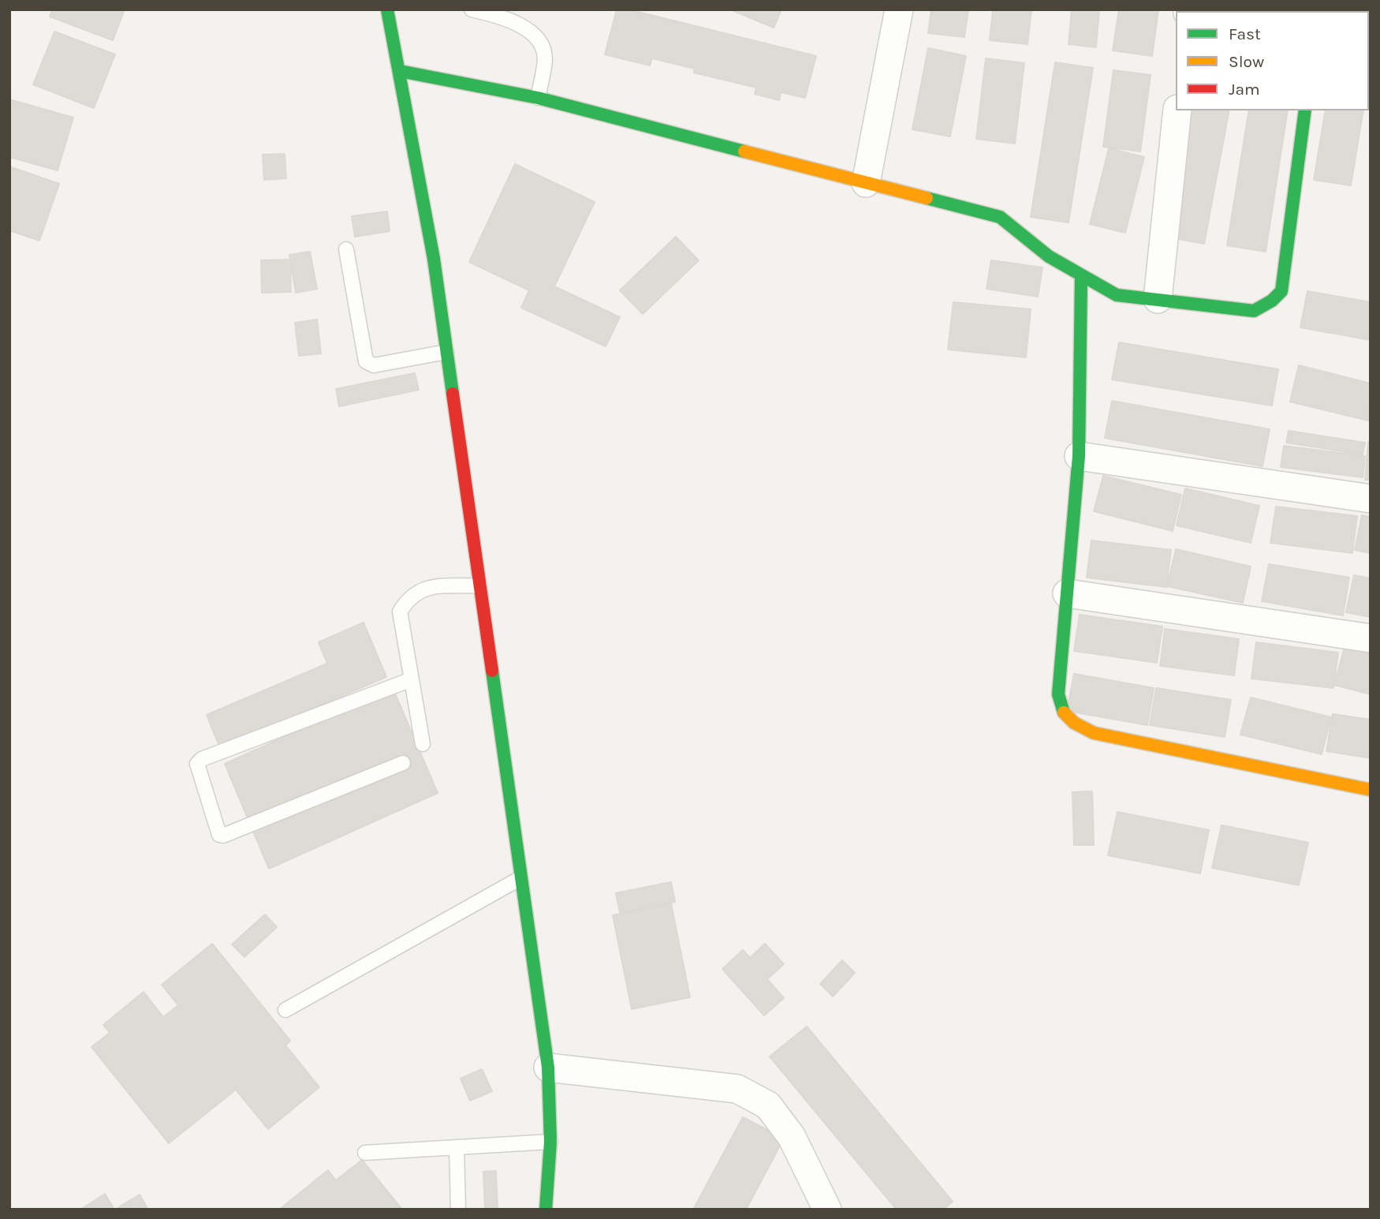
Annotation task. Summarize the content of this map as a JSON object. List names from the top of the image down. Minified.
{"legend":["Fast","Slow","Jam"]}
